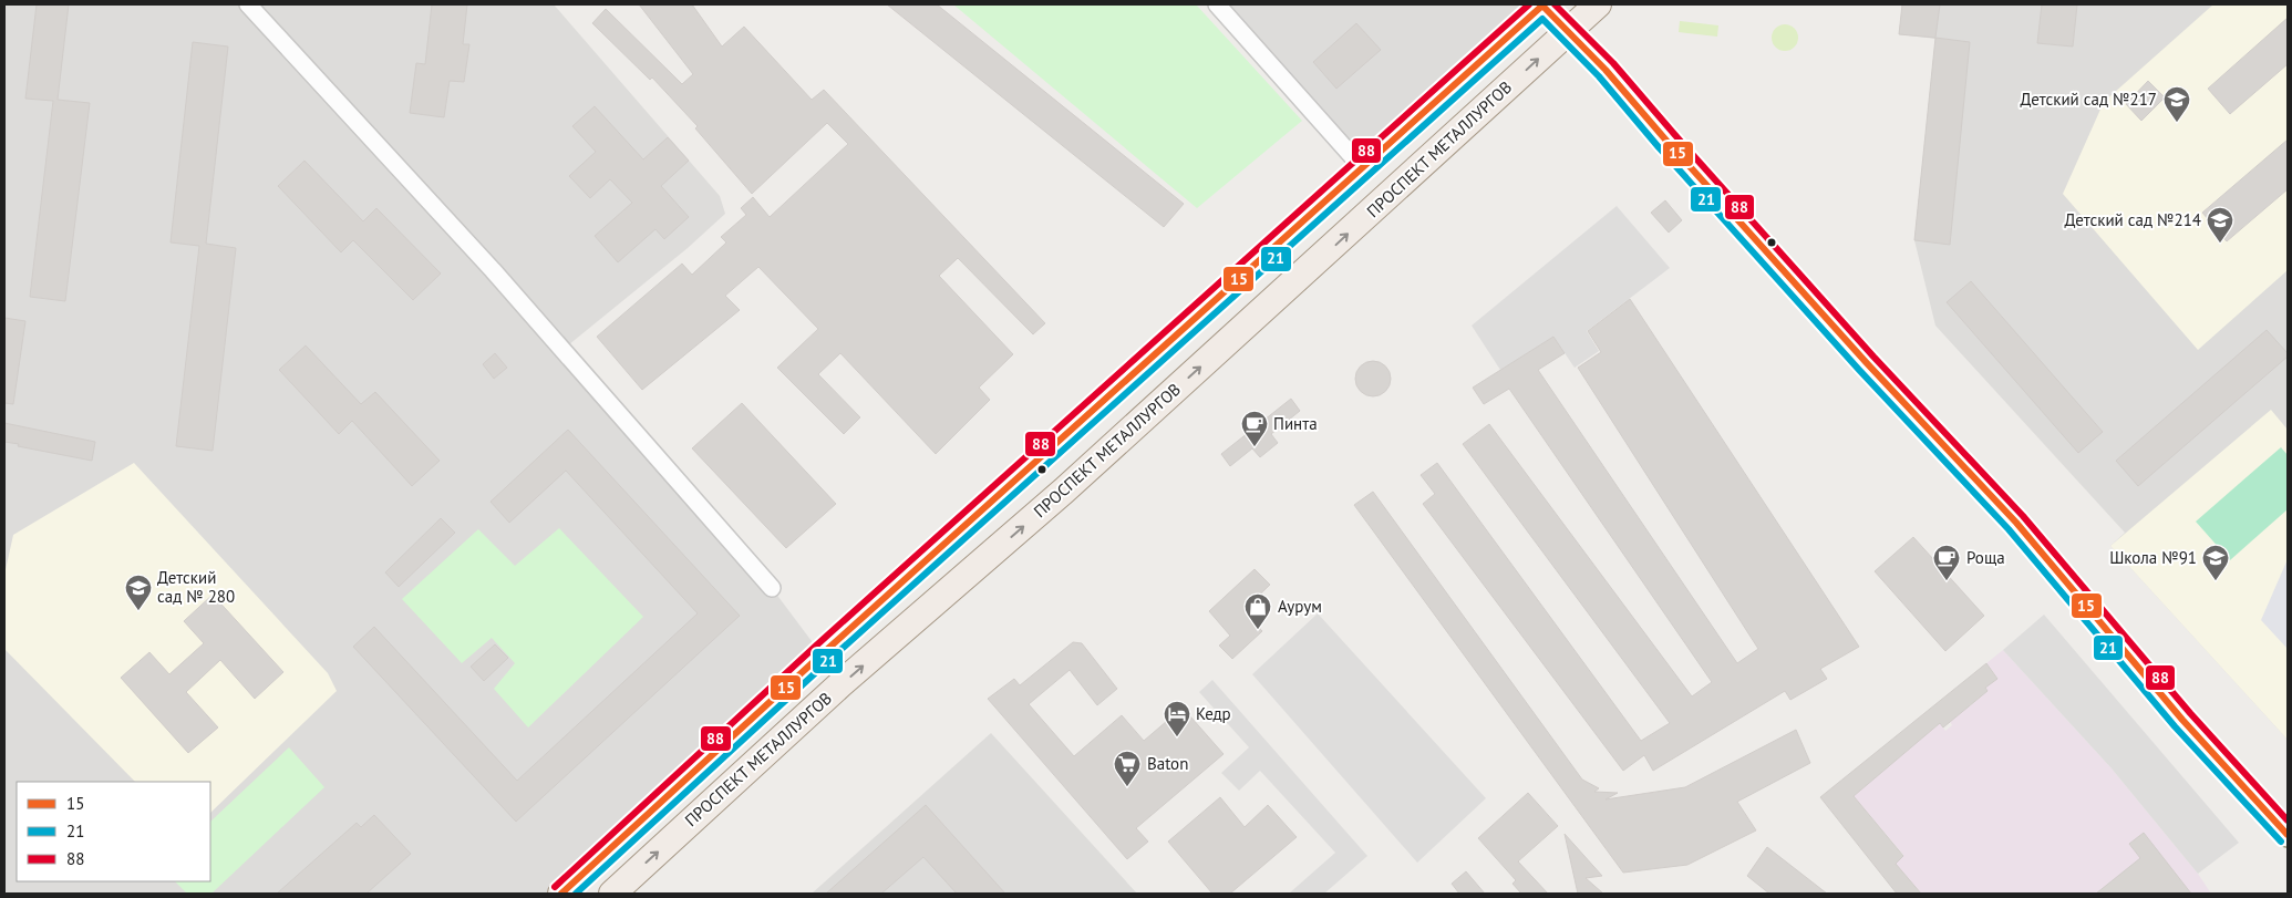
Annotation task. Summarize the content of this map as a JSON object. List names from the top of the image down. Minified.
{"streets":{"main road":["ПРОСПЕКТ МЕТАЛЛУРГОВ"]},"places":{"school or university":["Детский сад №217","Детский сад №214","Школа №91","Детский сад № 280"],"cafe":["Пинта","Роща"],"shop":["Аурум"],"hotel":["Кедр"],"supermarket":["Baton"]},"lines":["transit line 88","transit line 15","transit line 21"],"legend":["15","21","88"]}
